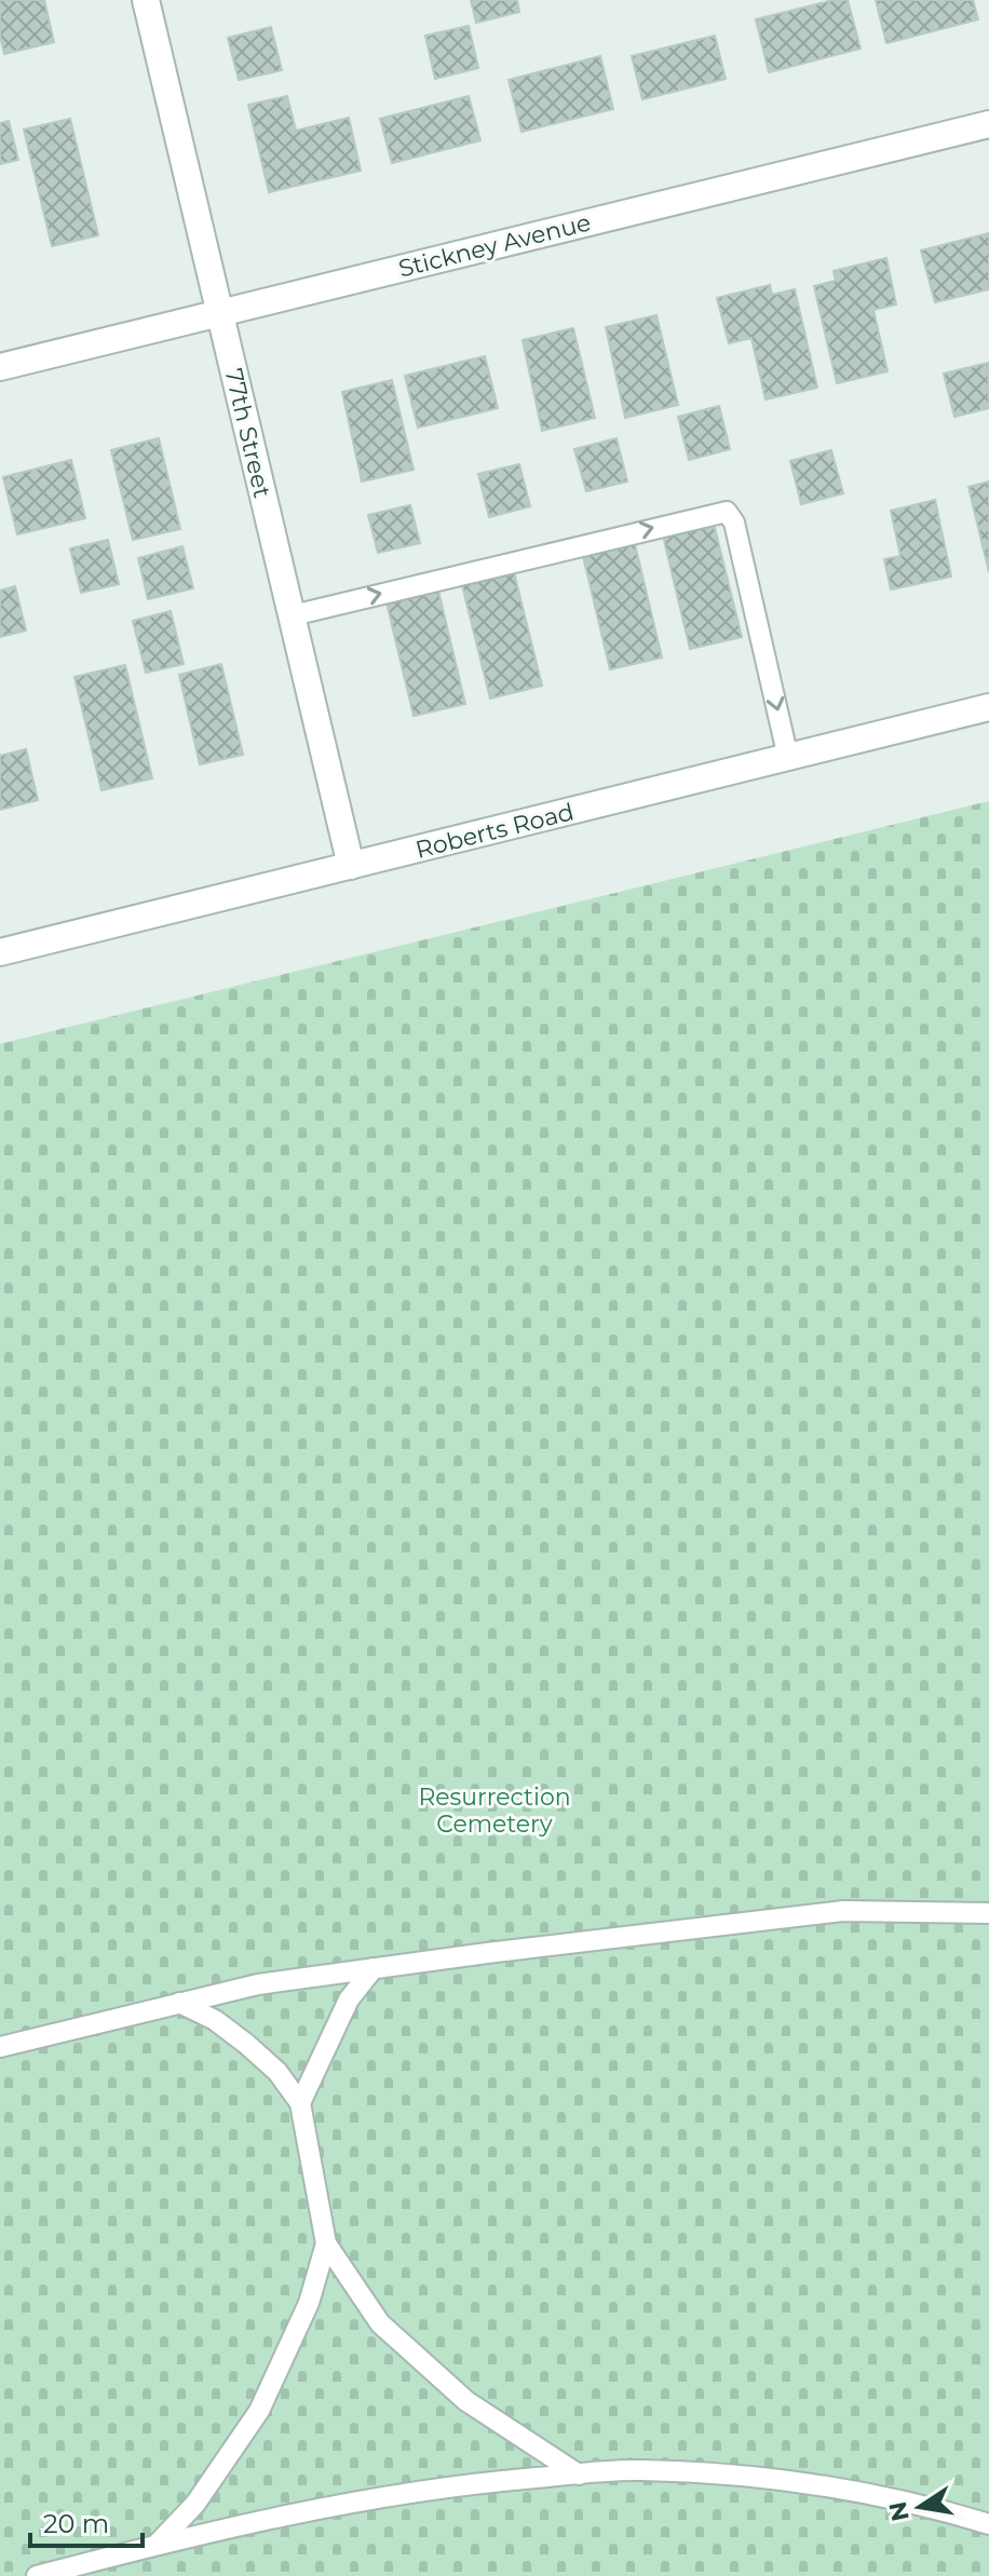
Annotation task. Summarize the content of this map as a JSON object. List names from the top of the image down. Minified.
{"streets":{"street":["Stickney Avenue","77th Street","Roberts Road"]},"crossings":[["Stickney Avenue","77th Street"],["77th Street","Roberts Road"]],"parks":["Resurrection Cemetery"],"scale_bar":"20 m","north":"left"}
